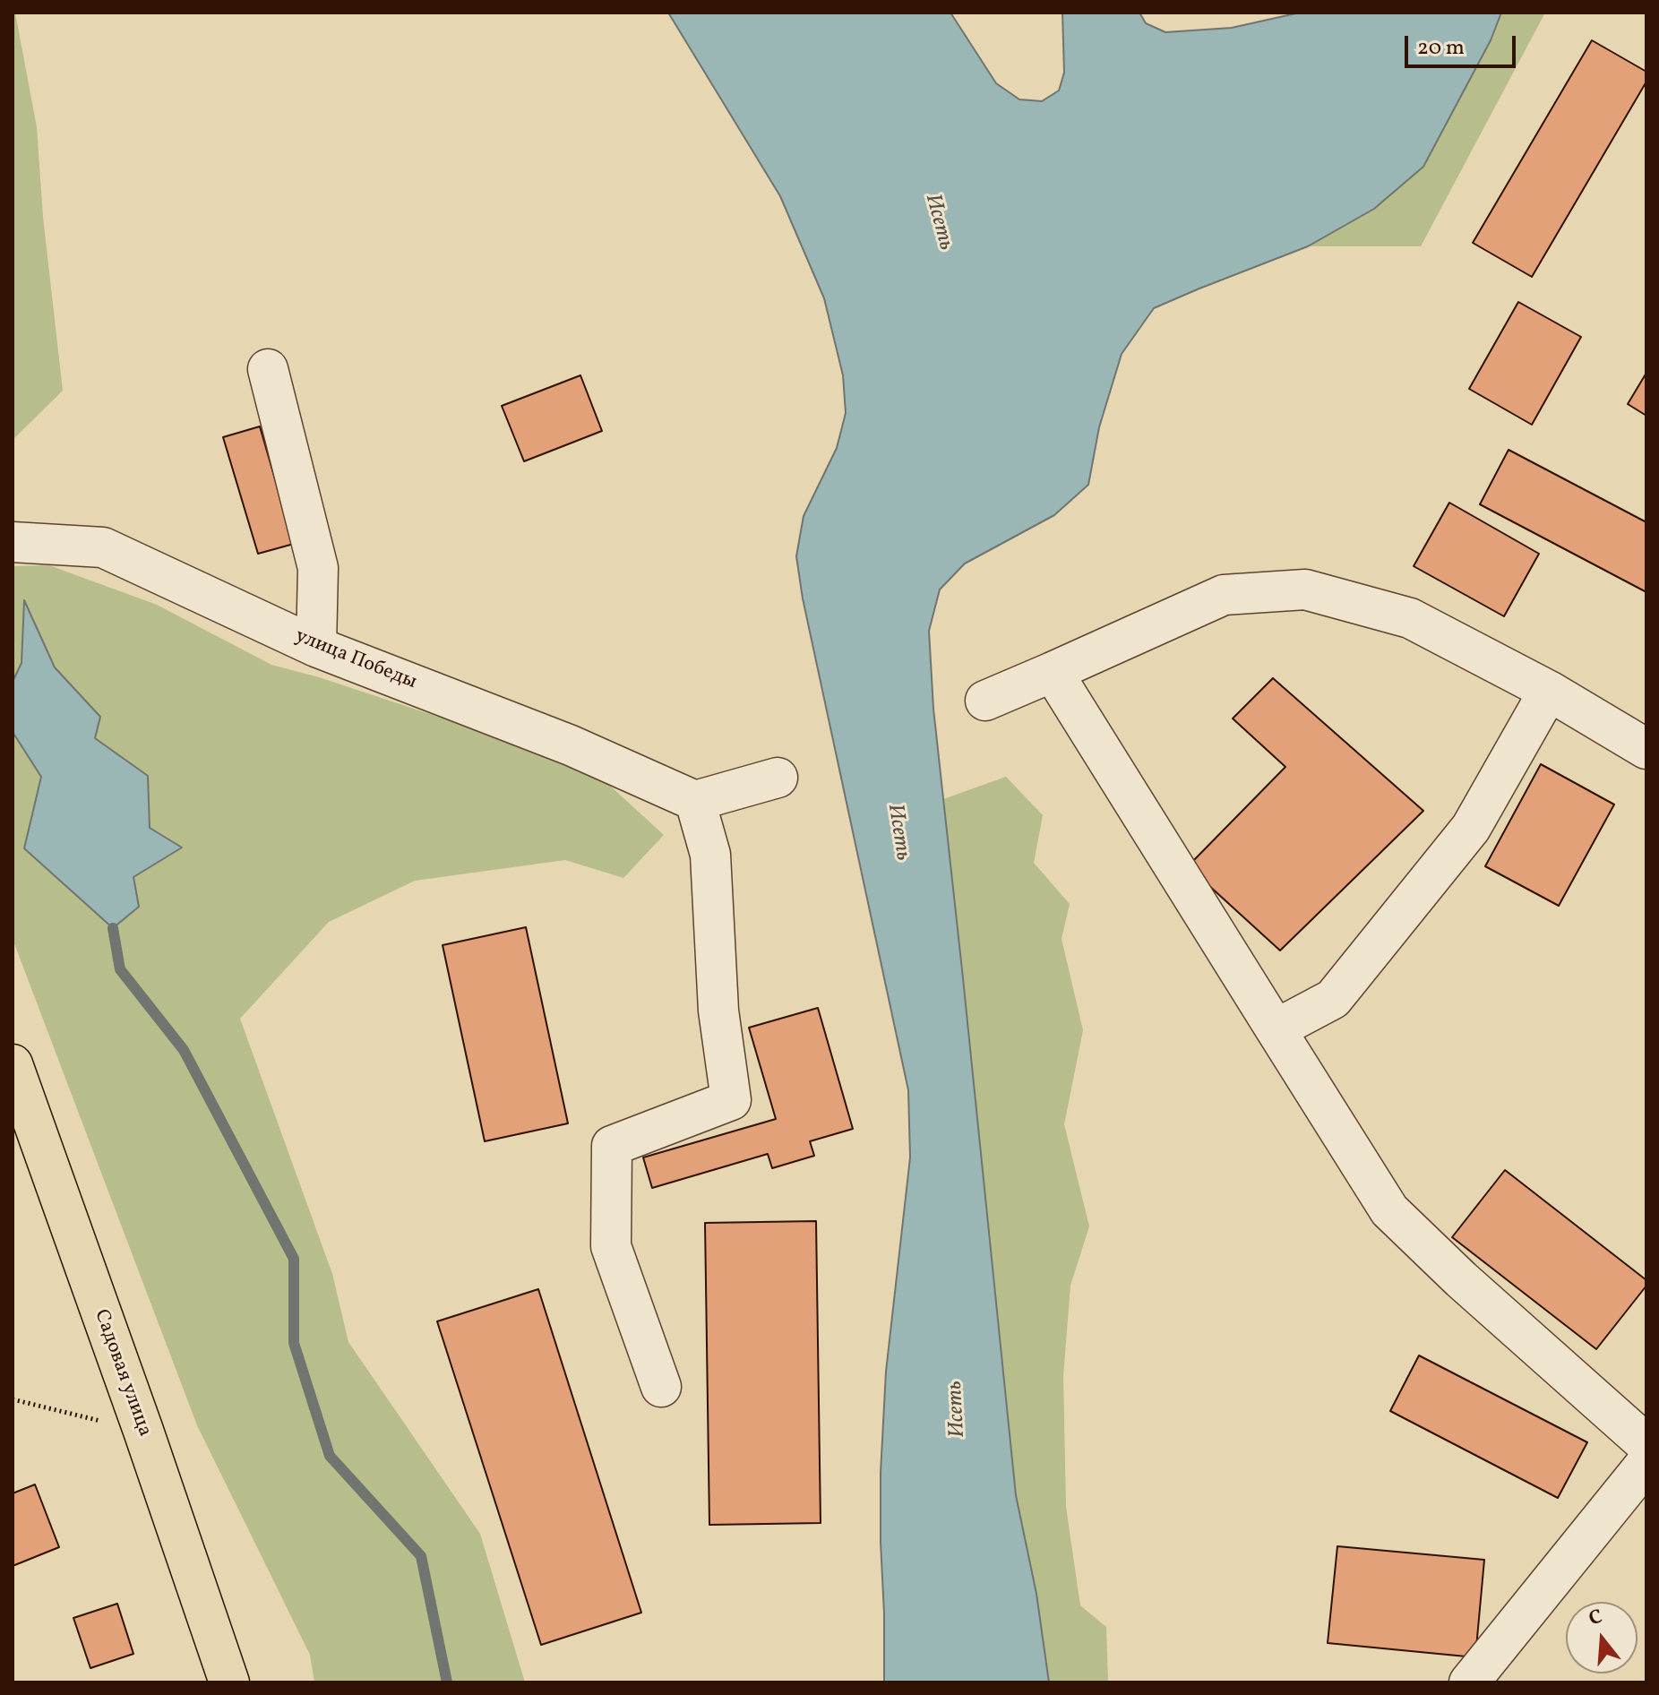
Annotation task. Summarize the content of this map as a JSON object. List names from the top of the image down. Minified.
{"streets":{"main road":["Садовая улица"],"street":["улица Победы"]},"water":["Исеть"],"scale_bar":"20 m","north":"top"}
